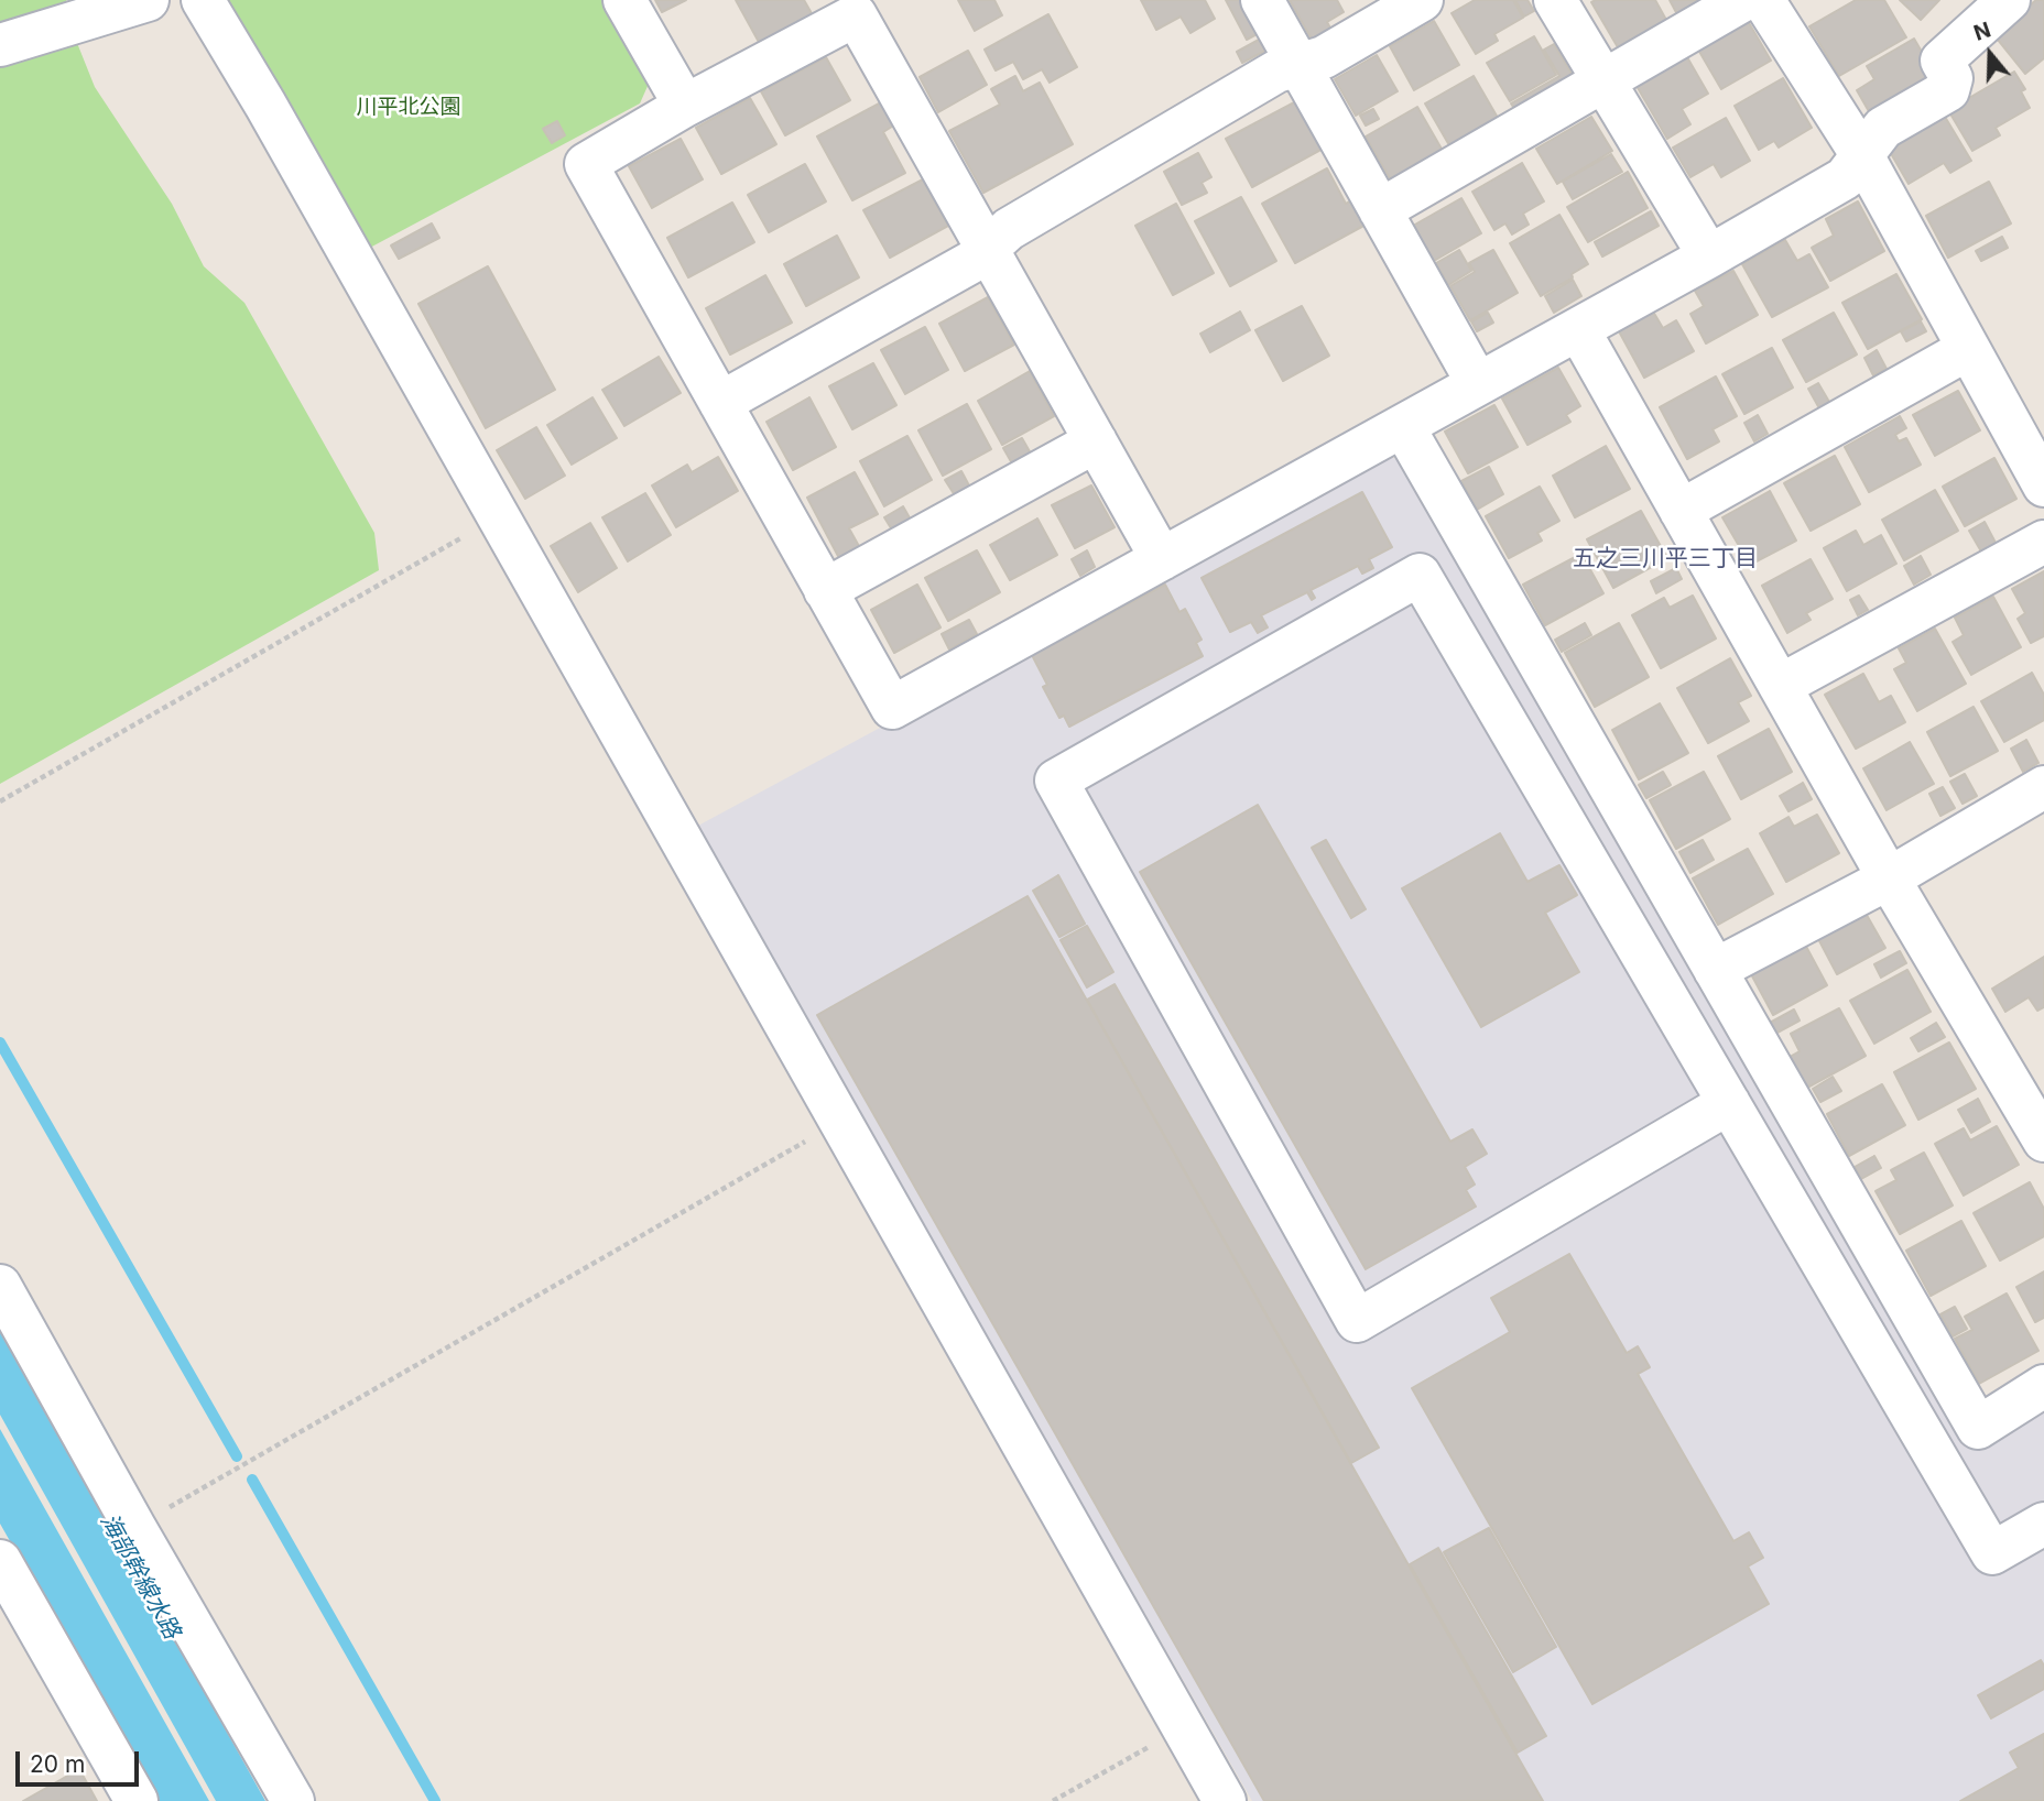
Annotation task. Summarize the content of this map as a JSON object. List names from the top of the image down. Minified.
{"districts":["五之三川平三丁目"],"water":["海部幹線水路"],"parks":["川平北公園"],"scale_bar":"20 m","north":"top"}
